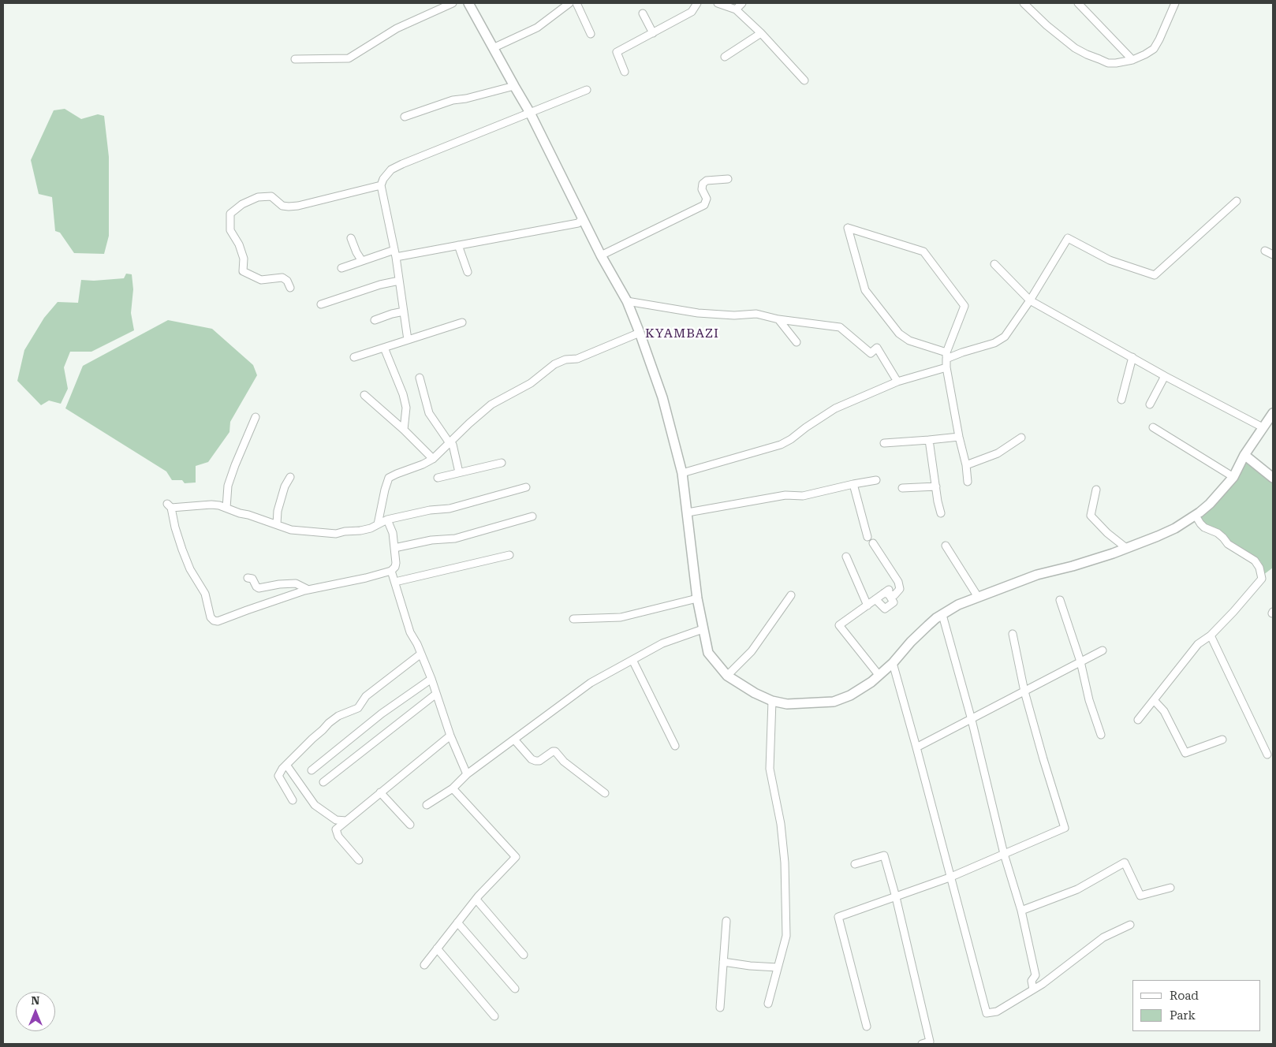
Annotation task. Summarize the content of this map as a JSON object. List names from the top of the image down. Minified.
{"districts":["KYAMBAZI"],"legend":["Road","Park"],"north":"top"}
